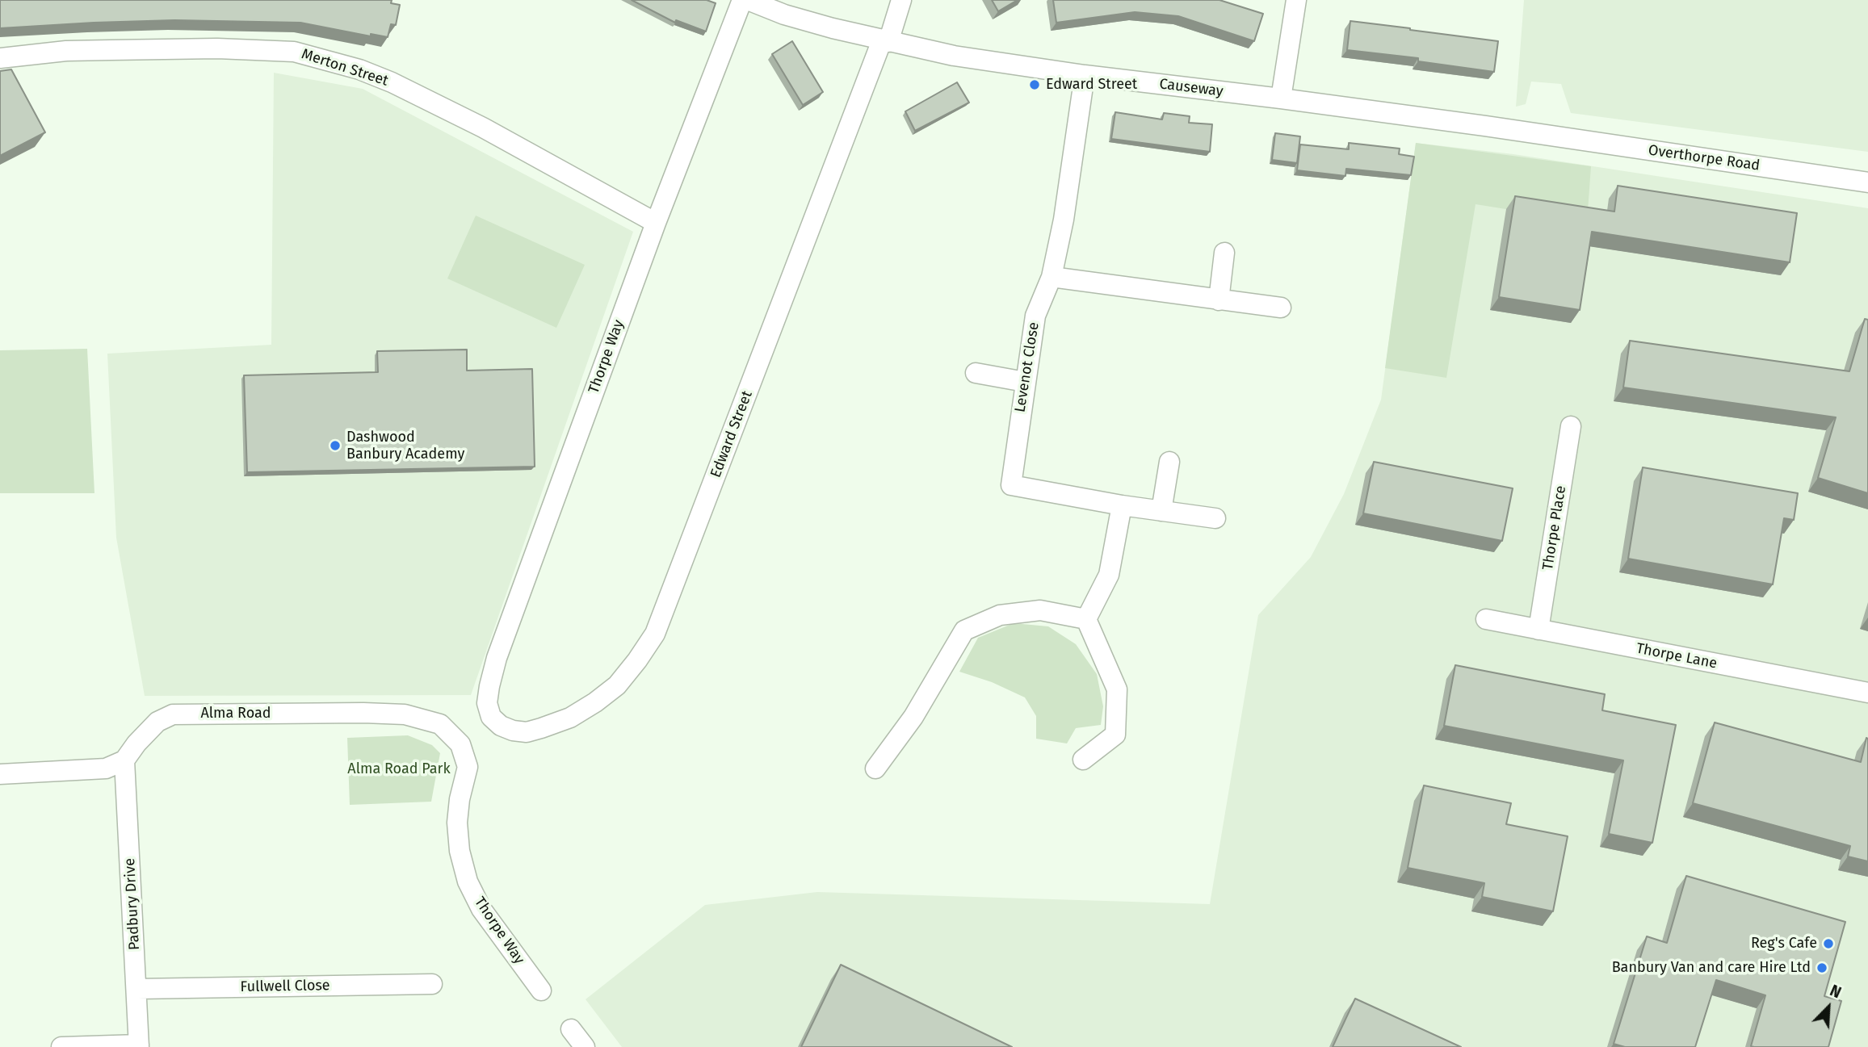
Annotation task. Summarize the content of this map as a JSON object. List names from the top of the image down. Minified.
{"streets":{"street":["Merton Street","Causeway","Overthorpe Road","Thorpe Way","Levenot Close","Edward Street","Thorpe Place","Thorpe Lane","Alma Road","Padbury Drive","Fullwell Close"]},"crossings":[["Merton Street","Thorpe Way"],["Causeway","Overthorpe Road"],["Causeway","Levenot Close"],["Causeway","Edward Street"],["Thorpe Way","Edward Street"],["Thorpe Way","Alma Road"],["Thorpe Place","Thorpe Lane"],["Alma Road","Padbury Drive"],["Padbury Drive","Fullwell Close"]],"parks":["Alma Road Park"],"places":["Edward Street","Dashwood Banbury Academy","Reg's Cafe","Banbury Van and care Hire Ltd"],"north":"top right"}
